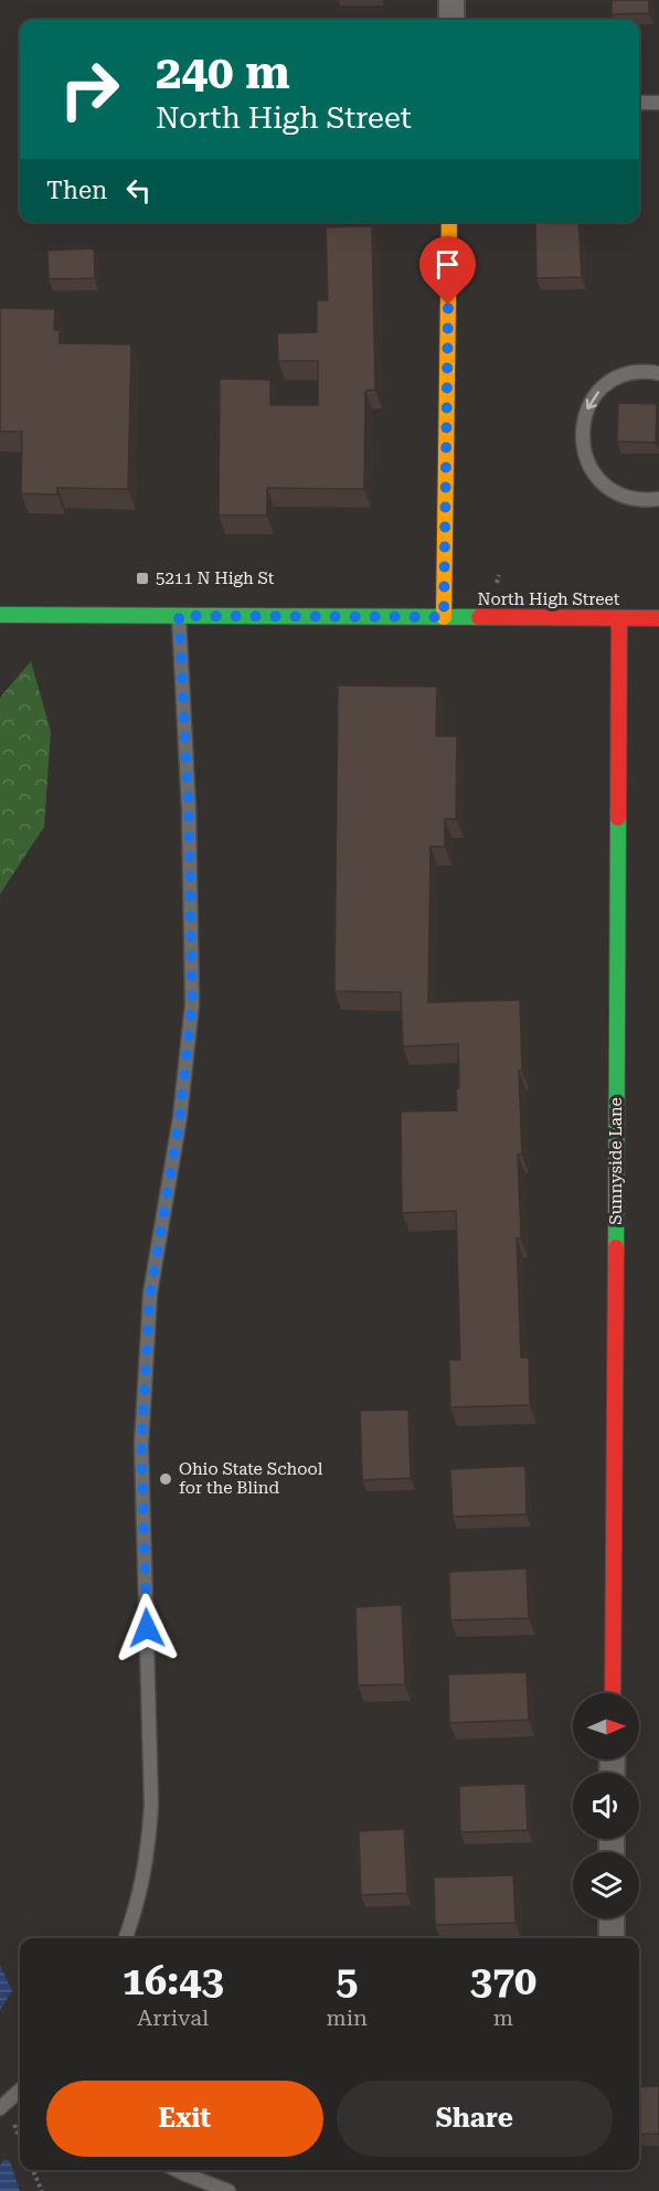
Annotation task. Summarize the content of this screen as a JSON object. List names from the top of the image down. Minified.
{"streets":{"street":["North High Street","Sunnyside Lane"]},"crossings":[["North High Street","Sunnyside Lane"]],"places":{"transit":["5211 N High St"],"other":["Ohio State School for the Blind"]},"north":"right","page":{"turn":["240 m","North High Street"],"then":"Then","eta":["16:43","Arrival","5","min","370","m"],"buttons":["Exit","Share"]}}
